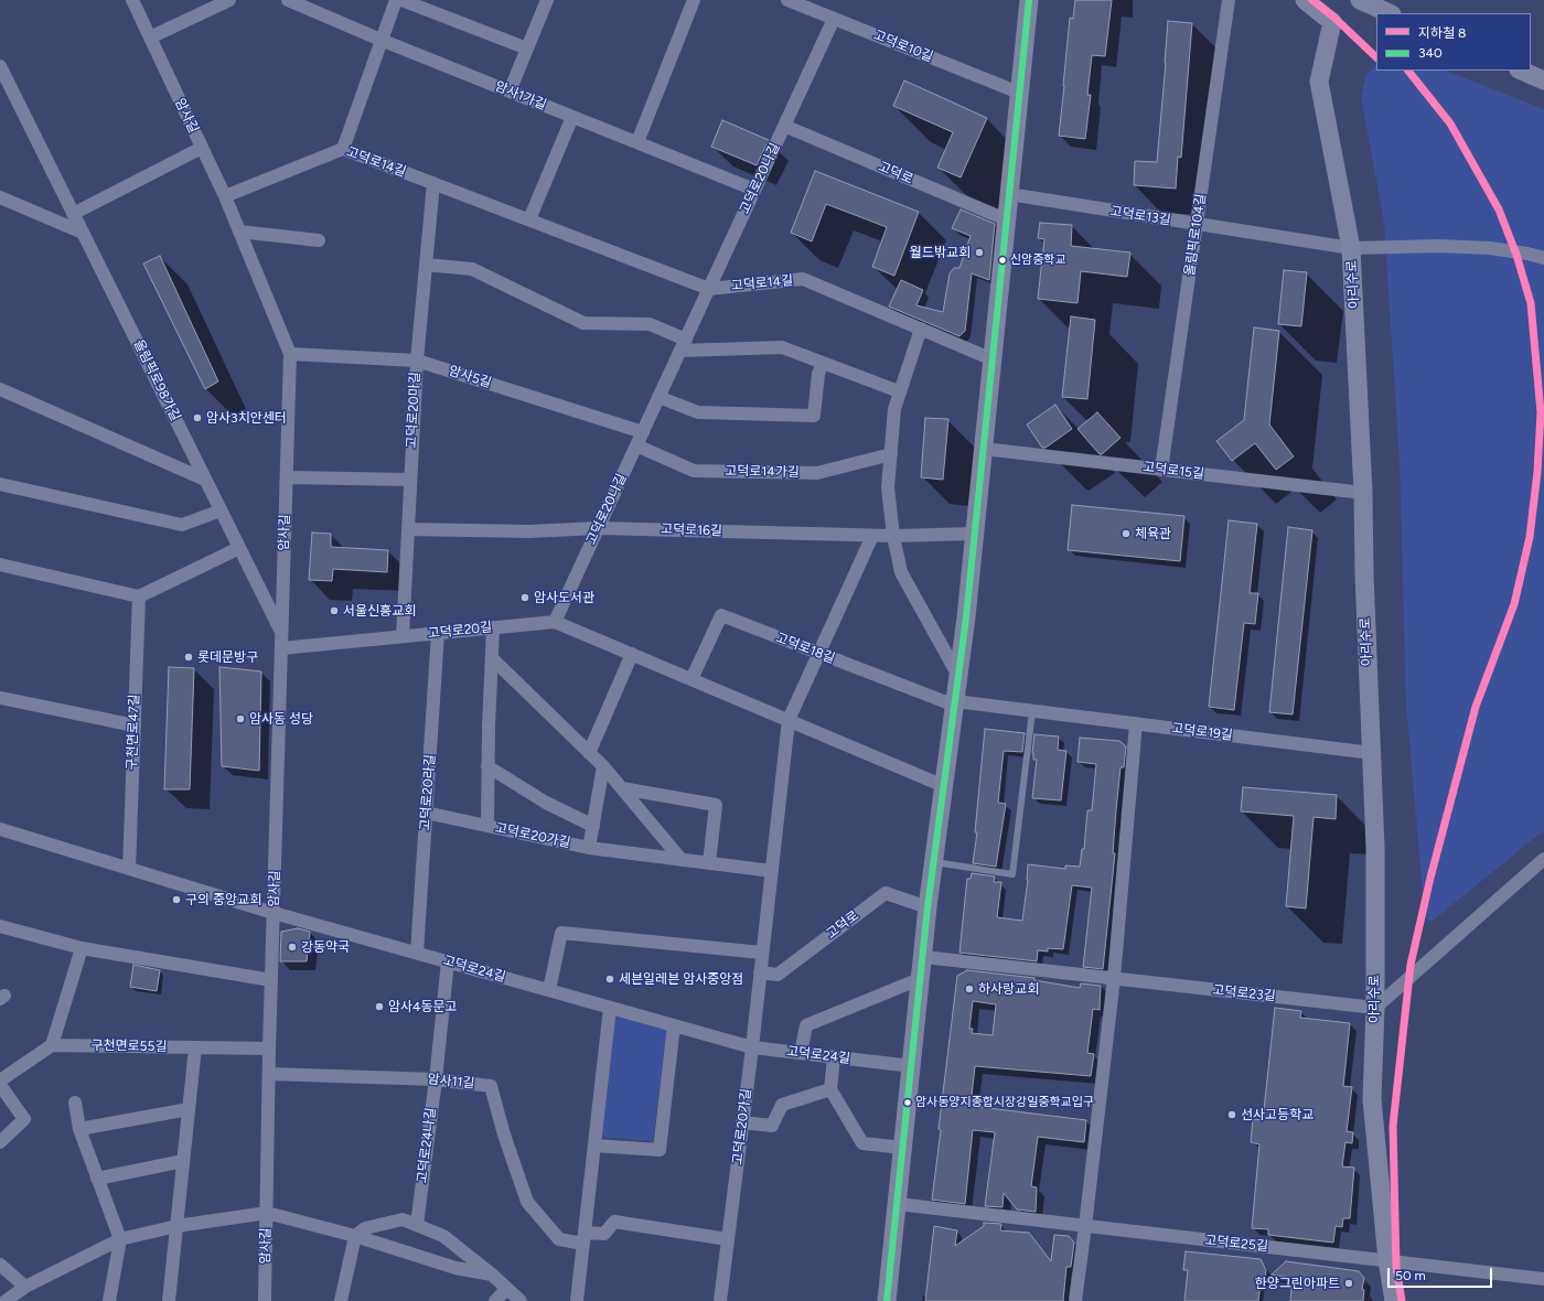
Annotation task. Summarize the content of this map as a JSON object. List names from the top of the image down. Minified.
{"streets":{"main road":["아리수로"],"street":["고덕로10길","암사1가길","암사길","고덕로14길","고덕로","고덕로20나길","고덕로13길","올림픽로104길","암사5길","올림픽로98가길","고덕로20마길","고덕로15길","고덕로14가길","고덕로16길","고덕로20길","고덕로18길","구천면로47길","고덕로19길","고덕로20라길","고덕로20가길","고덕로24길","고덕로23길","구천면로55길","암사11길","고덕로24나길","고덕로25길"]},"crossings":[["고덕로10길","고덕로20나길"],["암사1가길","고덕로20나길"],["암사길","고덕로14길"],["암사길","암사5길"],["암사길","올림픽로98가길"],["암사길","고덕로20길"],["암사길","고덕로24길"],["암사길","구천면로55길"],["암사길","암사11길"],["고덕로14길","고덕로20나길"],["고덕로14길","고덕로20마길"],["고덕로","고덕로20나길"],["고덕로","고덕로20가길"],["고덕로20나길","암사5길"],["고덕로20나길","고덕로14가길"],["고덕로20나길","고덕로16길"],["고덕로20나길","고덕로20길"],["고덕로13길","올림픽로104길"],["고덕로13길","아리수로"],["올림픽로104길","고덕로15길"],["아리수로","고덕로15길"],["아리수로","고덕로19길"],["아리수로","고덕로23길"],["아리수로","고덕로25길"],["암사5길","고덕로20마길"],["고덕로20마길","고덕로16길"],["고덕로20마길","고덕로20길"],["고덕로20길","고덕로18길"],["고덕로20길","고덕로20라길"],["고덕로20길","고덕로20가길"],["고덕로18길","고덕로19길"],["고덕로20라길","고덕로20가길"],["고덕로20라길","고덕로24길"],["고덕로20가길","고덕로24길"],["고덕로24길","고덕로24나길"],["암사11길","고덕로24나길"]],"places":["월드밖교회","신암중학교","암사3치안센터","체육관","암사도서관","서울신흥교회","롯데문방구","암사동 성당","구의 중앙교회","강동약국","세븐일레븐 암사중앙점","하사랑교회","암사4동문고","암사동양지종합시장강일중학교입구","선사고등학교","한양그린아파트"],"lines":["metro line 8","transit line 340"],"legend":["지하철 8","340"],"scale_bar":"50 m"}
